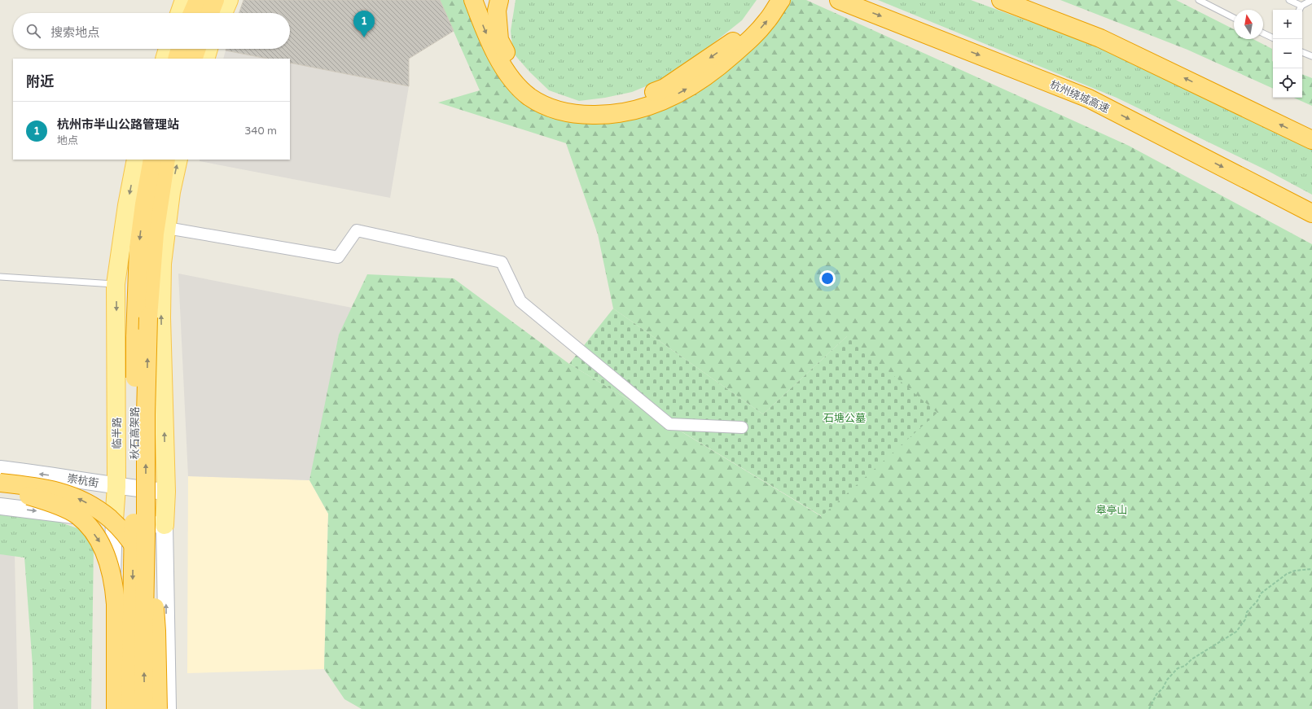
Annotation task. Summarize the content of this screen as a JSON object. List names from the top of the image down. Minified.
{"streets":{"highway":["杭州绕城高速","秋石高架路"],"main road":["临半路","崇杭街"]},"crossings":[["临半路","崇杭街"]],"parks":["石塘公墓","皋亭山"],"north":"top","page":{"map_buttons":["+","−"],"pins":"1","search":"搜索地点","heading":"附近","list":[{"mark":"1","name":"杭州市半山公路管理站","note":"地点","value":"340 m"}]}}
